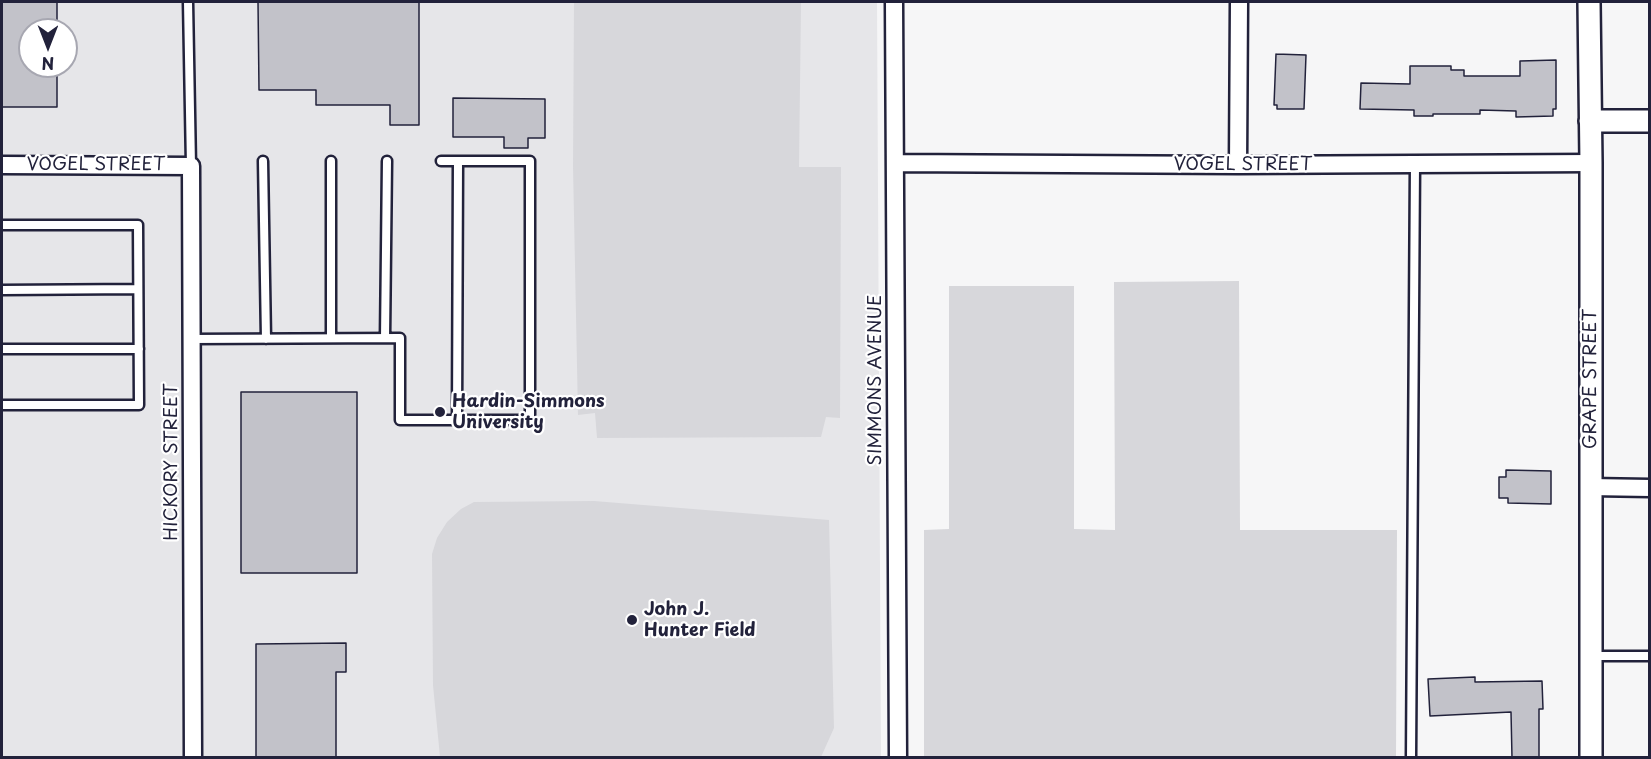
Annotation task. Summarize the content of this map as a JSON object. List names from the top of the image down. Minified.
{"streets":{"street":["VOGEL STREET","GRAPE STREET","SIMMONS AVENUE","HICKORY STREET"]},"crossings":[["VOGEL STREET","GRAPE STREET"],["VOGEL STREET","SIMMONS AVENUE"],["VOGEL STREET","HICKORY STREET"]],"places":["Hardin-Simmons University","John J. Hunter Field"],"north":"bottom"}
